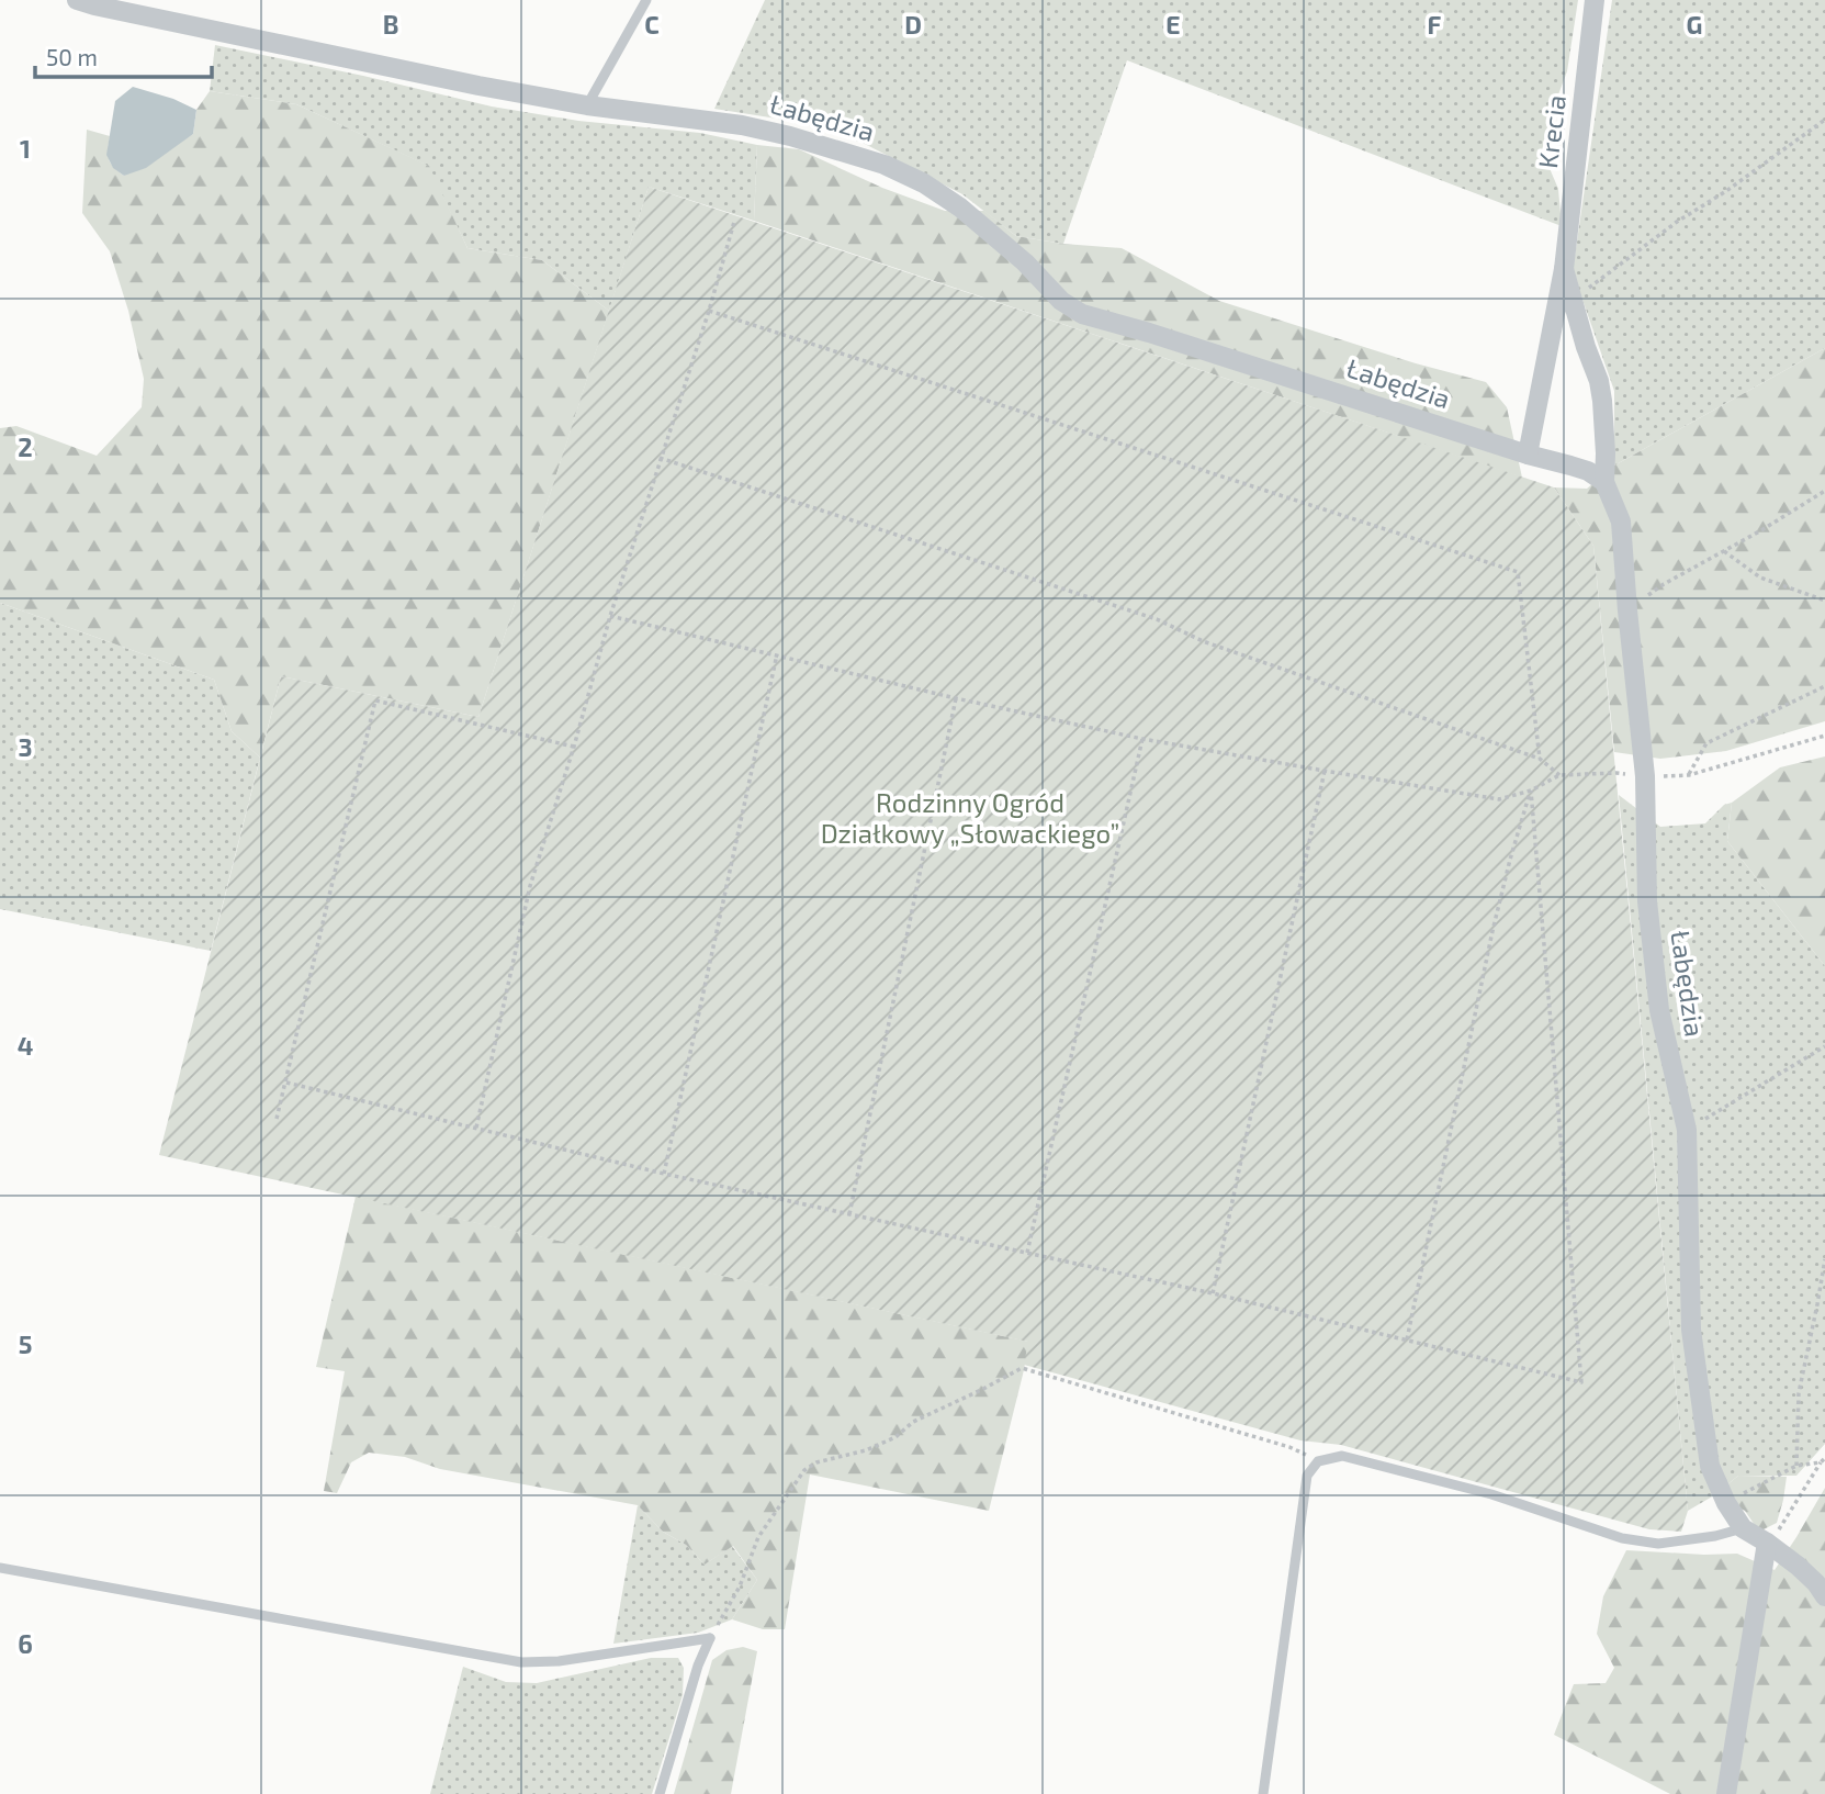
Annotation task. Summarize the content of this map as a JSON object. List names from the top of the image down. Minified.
{"streets":{"street":["Łabędzia","Krecia"]},"crossings":[["Łabędzia","Krecia"]],"parks":["Rodzinny Ogród Działkowy „Słowackiego”"],"scale_bar":"50 m","grid":{"columns":["B","C","D","E","F","G"],"rows":["1","2","3","4","5","6"]}}
